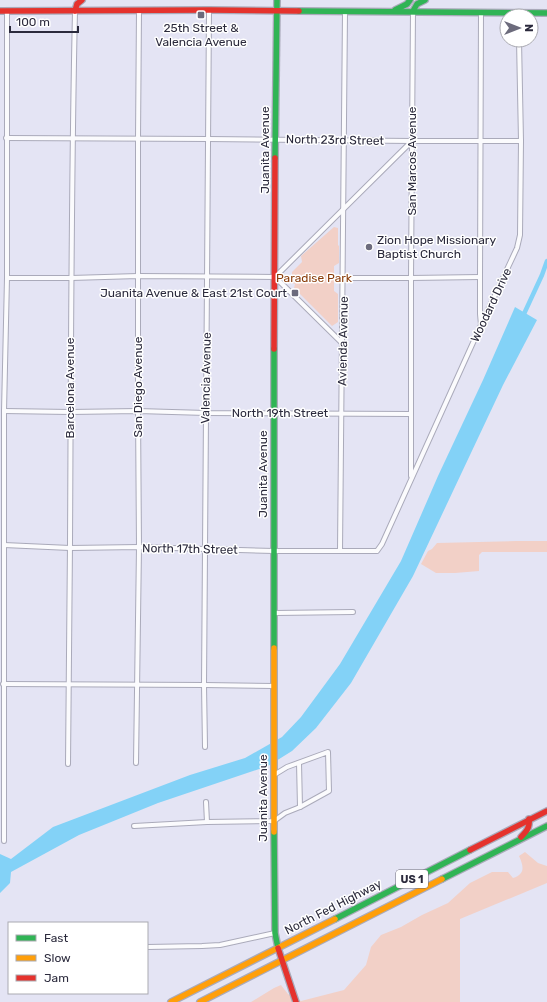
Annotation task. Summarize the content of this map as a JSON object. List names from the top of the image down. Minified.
{"streets":{"main road":["Juanita Avenue","US 1","North Fed Highway"],"street":["North 23rd Street","San Marcos Avenue","Woodard Drive","Avienda Avenue","Valencia Avenue","San Diego Avenue","Barcelona Avenue","North 19th Street","North 17th Street"]},"crossings":[["North 23rd Street","Juanita Avenue"],["North 23rd Street","San Marcos Avenue"],["North 23rd Street","Woodard Drive"],["North 23rd Street","Avienda Avenue"],["North 23rd Street","Valencia Avenue"],["North 23rd Street","San Diego Avenue"],["North 23rd Street","Barcelona Avenue"],["Juanita Avenue","North 19th Street"],["Juanita Avenue","North 17th Street"],["Juanita Avenue","North Fed Highway"],["San Marcos Avenue","Woodard Drive"],["San Marcos Avenue","North 19th Street"],["Woodard Drive","North 17th Street"],["Avienda Avenue","North 19th Street"],["Avienda Avenue","North 17th Street"],["Valencia Avenue","North 19th Street"],["Valencia Avenue","North 17th Street"],["San Diego Avenue","North 19th Street"],["San Diego Avenue","North 17th Street"],["Barcelona Avenue","North 19th Street"],["Barcelona Avenue","North 17th Street"]],"parks":["Paradise Park"],"places":{"transit":["25th Street & Valencia Avenue","Juanita Avenue & East 21st Court"],"other":["Zion Hope Missionary Baptist Church"]},"legend":["Fast","Slow","Jam"],"scale_bar":"100 m","north":"right"}
